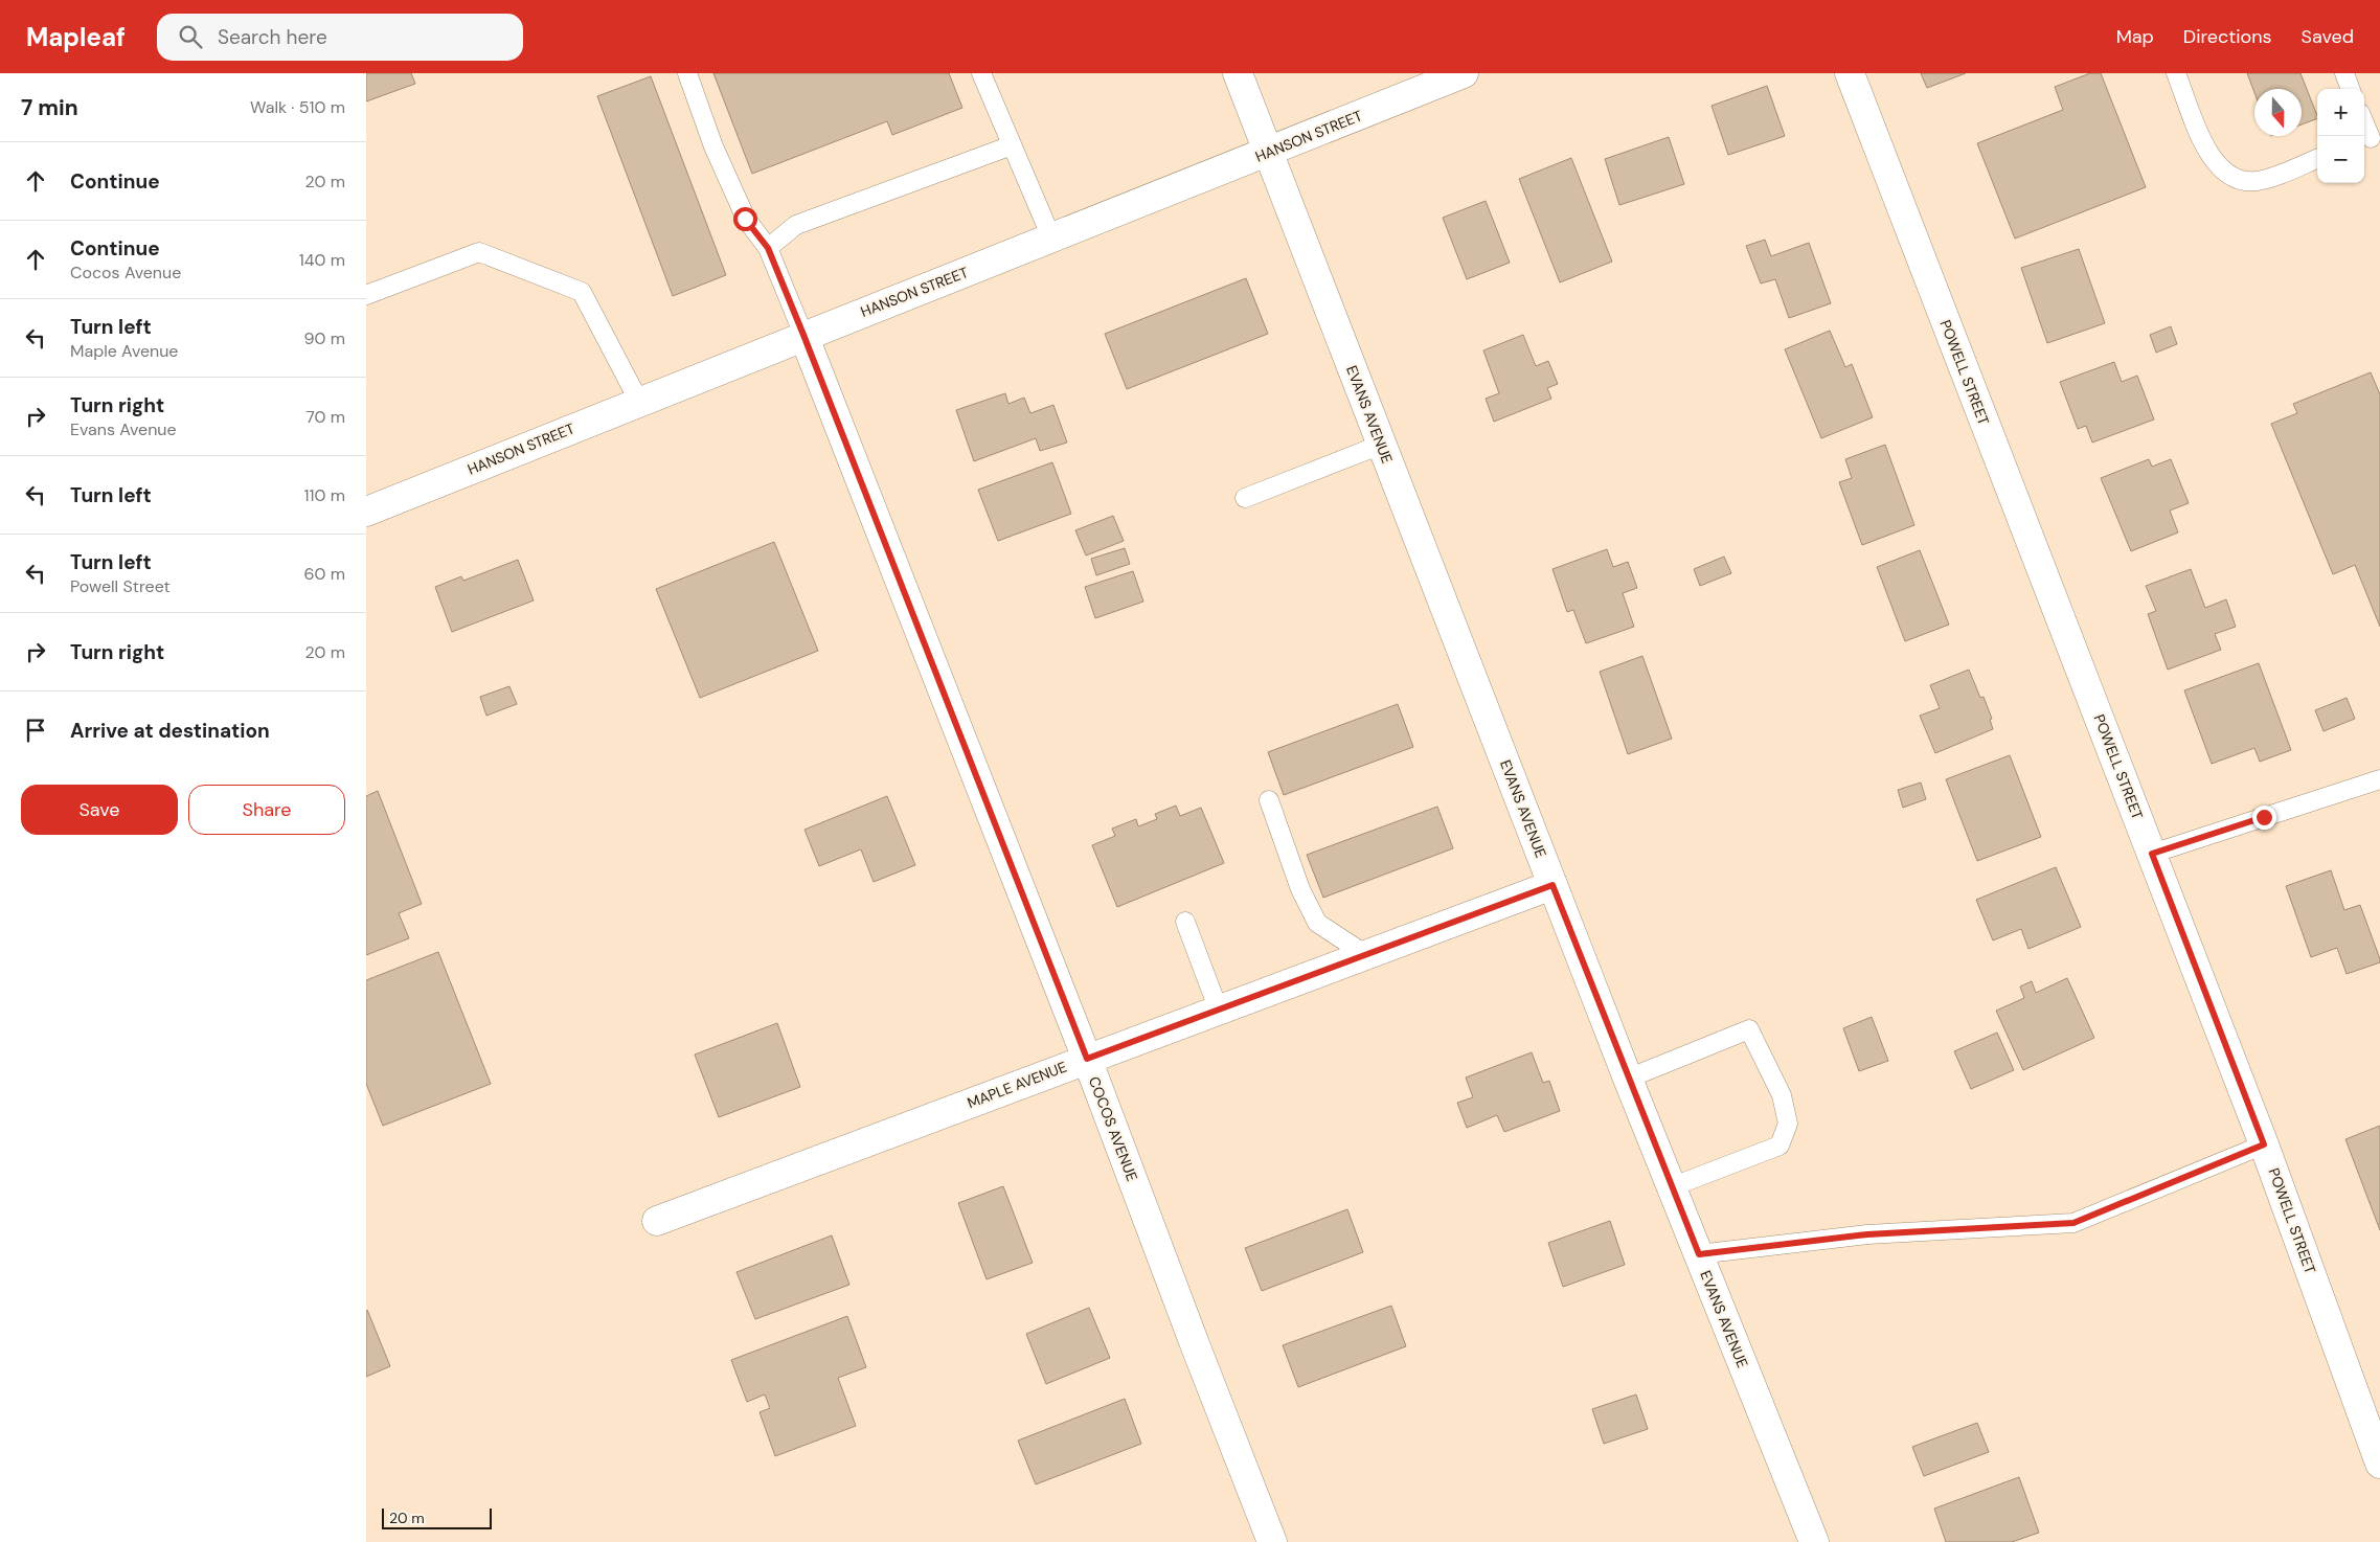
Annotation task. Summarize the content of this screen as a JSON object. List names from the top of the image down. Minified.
{"streets":{"street":["HANSON STREET","POWELL STREET","EVANS AVENUE","MAPLE AVENUE","COCOS AVENUE"]},"crossings":[["HANSON STREET","EVANS AVENUE"],["HANSON STREET","COCOS AVENUE"],["EVANS AVENUE","MAPLE AVENUE"],["MAPLE AVENUE","COCOS AVENUE"]],"scale_bar":"20 m","north":"bottom","page":{"header":"Mapleaf","search":"Search here","nav":["Map","Directions","Saved"],"heading":["7 min","Walk · 510 m"],"map_buttons":["+","−"],"list":[["Continue","20 m"],["Continue","Cocos Avenue","140 m"],["Turn left","Maple Avenue","90 m"],["Turn right","Evans Avenue","70 m"],["Turn left","110 m"],["Turn left","Powell Street","60 m"],["Turn right","20 m"],"Arrive at destination"],"buttons":["Save","Share"],"scale":"20 m"}}
